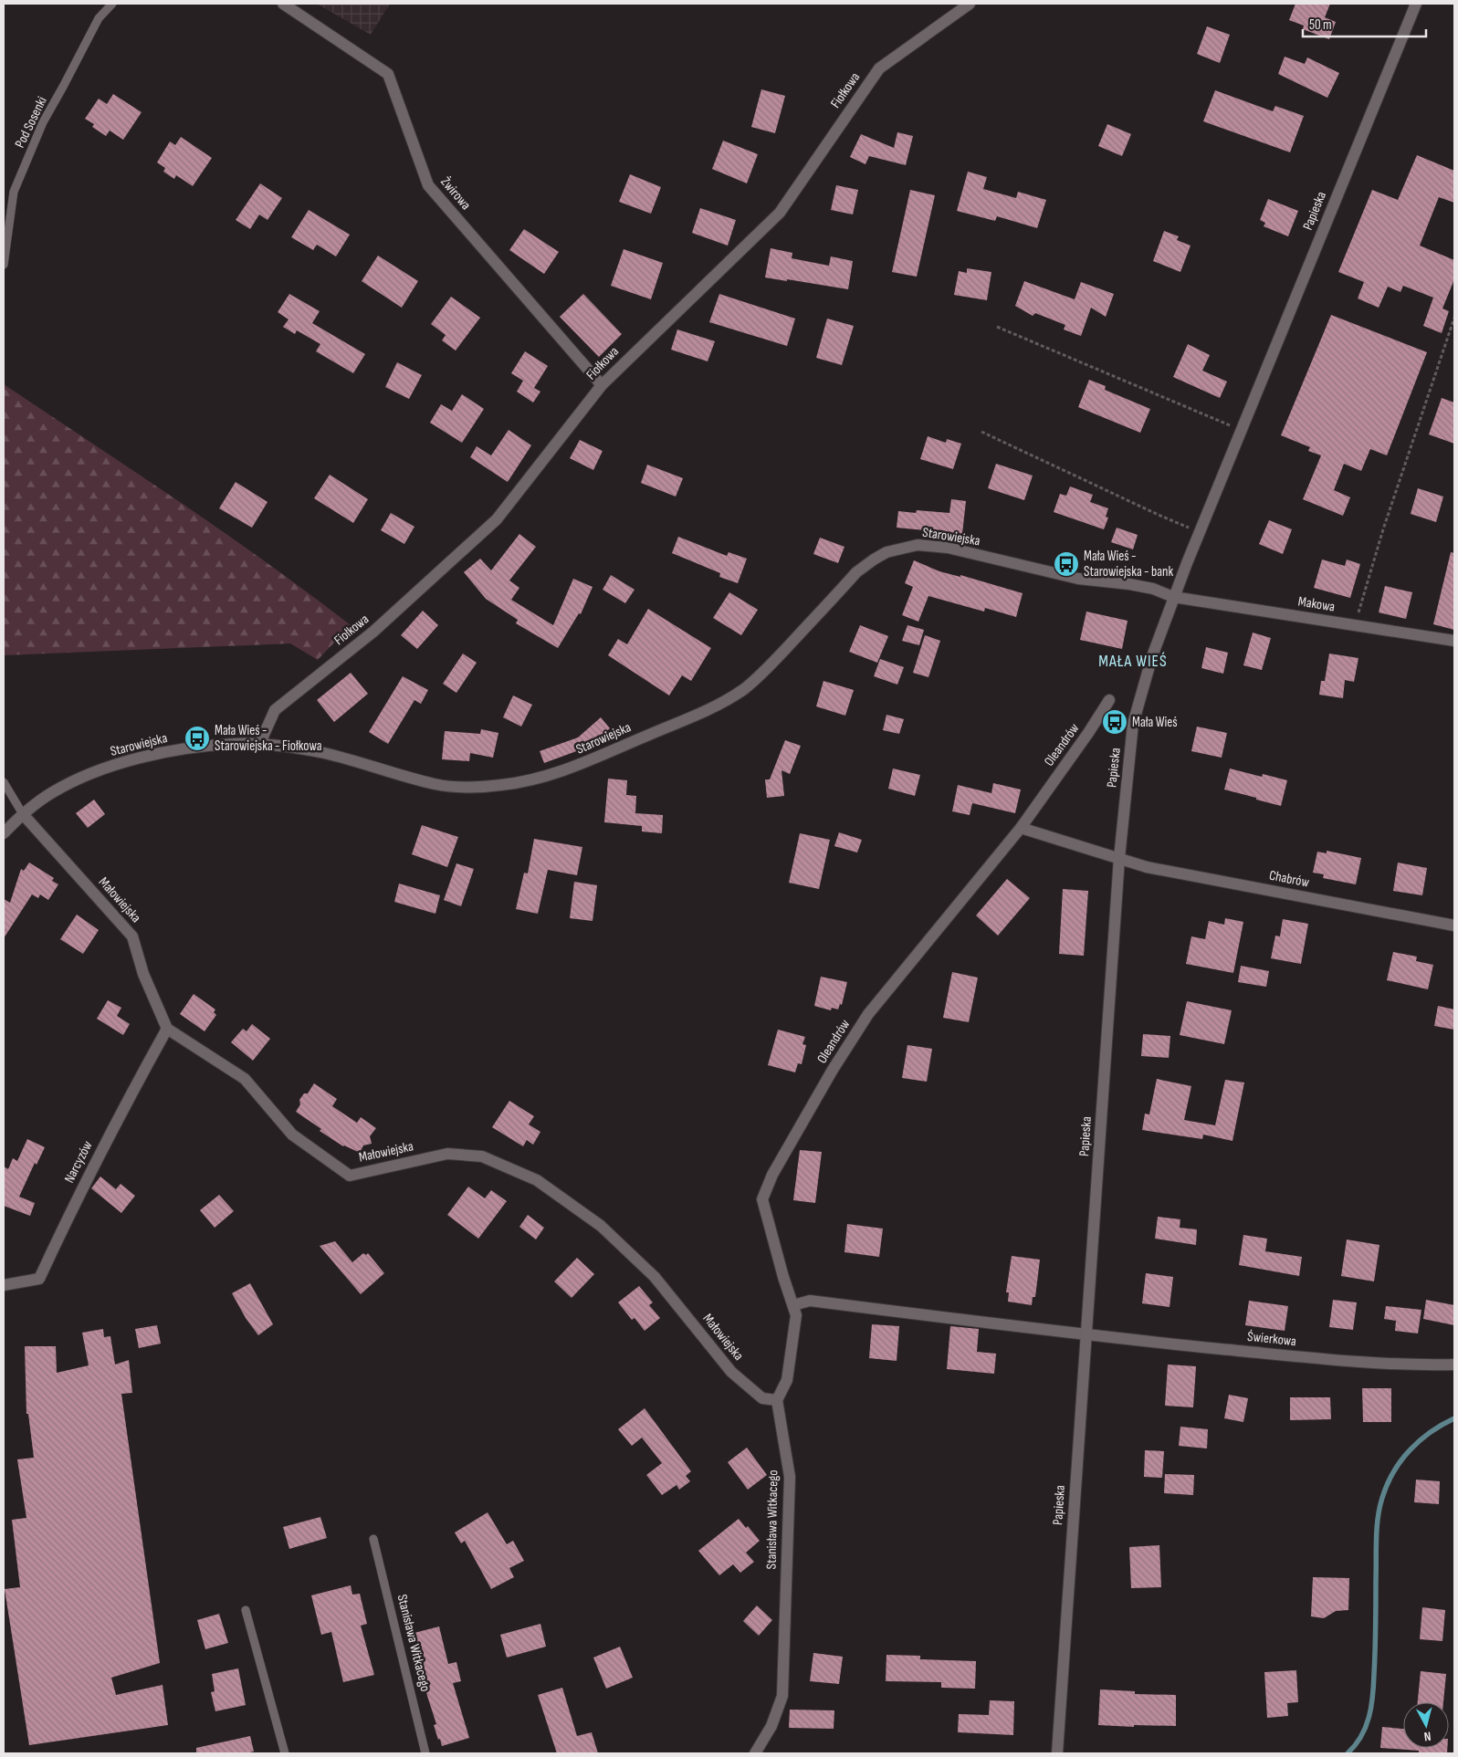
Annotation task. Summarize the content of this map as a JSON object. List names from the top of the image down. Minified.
{"streets":{"street":["Fiołkowa","Żwirowa","Papieska","Starowiejska","Makowa","Oleandrów","Chabrów","Małowiejska","Narcyzów","Świerkowa","Stanisława Witkacego"],"lane":["Pod Sosenki"]},"crossings":[["Fiołkowa","Żwirowa"],["Fiołkowa","Starowiejska"],["Papieska","Starowiejska"],["Papieska","Makowa"],["Papieska","Chabrów"],["Papieska","Świerkowa"],["Starowiejska","Makowa"],["Starowiejska","Małowiejska"],["Małowiejska","Narcyzów"],["Małowiejska","Stanisława Witkacego"]],"districts":["MAŁA WIEŚ"],"places":{"bus stop":["Mała Wieś - Starowiejska - bank","Mała Wieś","Mała Wieś - Starowiejska - Fiołkowa"]},"scale_bar":"50 m","north":"bottom"}
